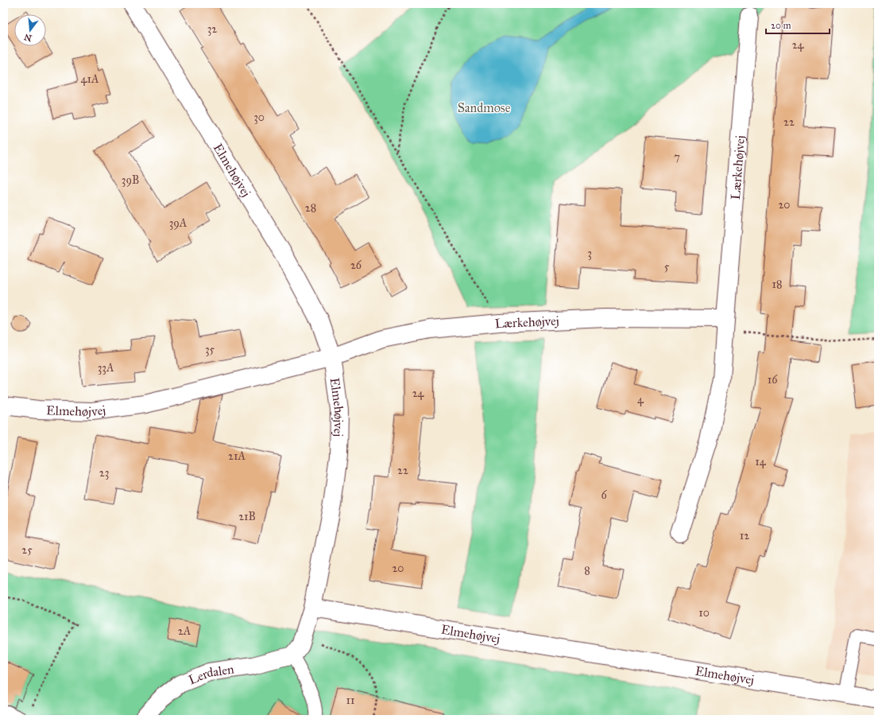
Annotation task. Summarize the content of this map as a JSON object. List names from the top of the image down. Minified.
{"streets":{"street":["Lærkehøjvej","Elmehøjvej","Lerdalen"]},"crossings":[["Lærkehøjvej","Elmehøjvej"]],"parks":["Sandmose"],"house_numbers":["32","24","41A","30","22","7","39B","20","28","39A","3","26","5","18","35","33A","16","24","4","21A","14","22","23","6","21B","12","25","20","8","10","2A","11"],"scale_bar":"20 m","north":"bottom"}
